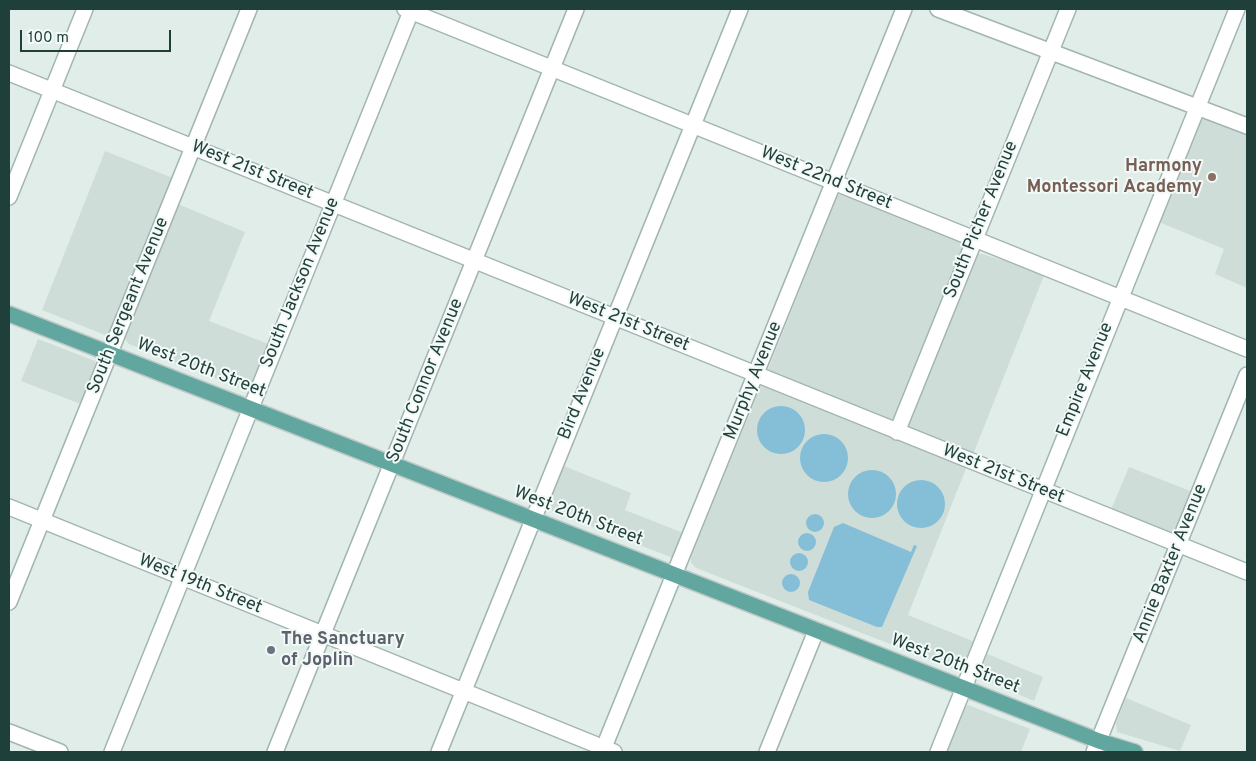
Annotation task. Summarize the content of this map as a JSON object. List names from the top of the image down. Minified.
{"streets":{"main road":["West 20th Street"],"street":["West 21st Street","West 22nd Street","South Picher Avenue","South Jackson Avenue","South Sergeant Avenue","Empire Avenue","South Connor Avenue","Murphy Avenue","Bird Avenue","Annie Baxter Avenue","West 19th Street"]},"crossings":[["West 21st Street","South Picher Avenue"],["West 21st Street","South Jackson Avenue"],["West 21st Street","South Sergeant Avenue"],["West 21st Street","Empire Avenue"],["West 21st Street","South Connor Avenue"],["West 21st Street","Murphy Avenue"],["West 21st Street","Bird Avenue"],["West 21st Street","Annie Baxter Avenue"],["West 22nd Street","South Picher Avenue"],["West 22nd Street","South Jackson Avenue"],["West 22nd Street","Empire Avenue"],["West 22nd Street","South Connor Avenue"],["West 22nd Street","Murphy Avenue"],["West 22nd Street","Bird Avenue"],["South Jackson Avenue","West 20th Street"],["South Jackson Avenue","West 19th Street"],["South Sergeant Avenue","West 20th Street"],["South Sergeant Avenue","West 19th Street"],["West 20th Street","Empire Avenue"],["West 20th Street","South Connor Avenue"],["West 20th Street","Murphy Avenue"],["West 20th Street","Bird Avenue"],["West 20th Street","Annie Baxter Avenue"],["South Connor Avenue","West 19th Street"],["Murphy Avenue","West 19th Street"],["Bird Avenue","West 19th Street"]],"places":["Harmony Montessori Academy","The Sanctuary of Joplin"],"scale_bar":"100 m"}
